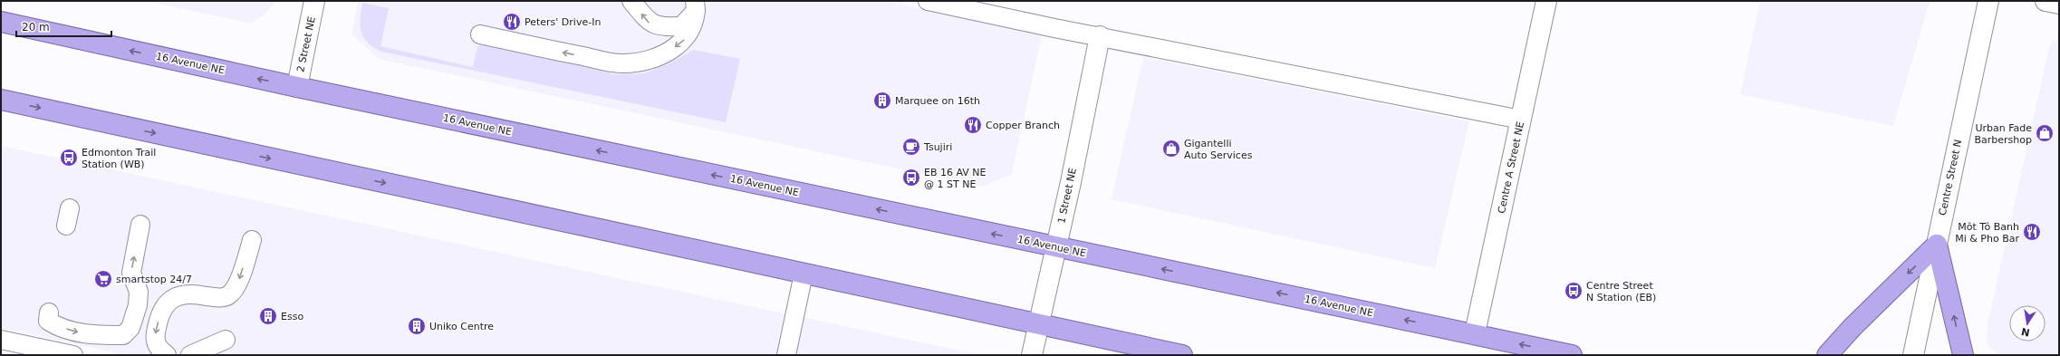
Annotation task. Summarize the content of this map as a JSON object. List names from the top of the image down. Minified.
{"streets":{"highway":["16 Avenue NE"],"street":["2 Street NE","Centre A Street NE","Centre Street N","1 Street NE"]},"crossings":[["2 Street NE","16 Avenue NE"],["16 Avenue NE","Centre A Street NE"],["16 Avenue NE","1 Street NE"]],"places":{"restaurant":["Peters' Drive-In","Copper Branch","Môt Tô Banh Mi & Pho Bar"],"building":["Marquee on 16th","Esso","Uniko Centre"],"shop":["Urban Fade Barbershop","Gigantelli Auto Services"],"cafe":["Tsujiri"],"bus stop":["Edmonton Trail Station (WB)","EB 16 AV NE @ 1 ST NE","Centre Street N Station (EB)"],"supermarket":["smartstop 24/7"]},"scale_bar":"20 m","north":"bottom"}
